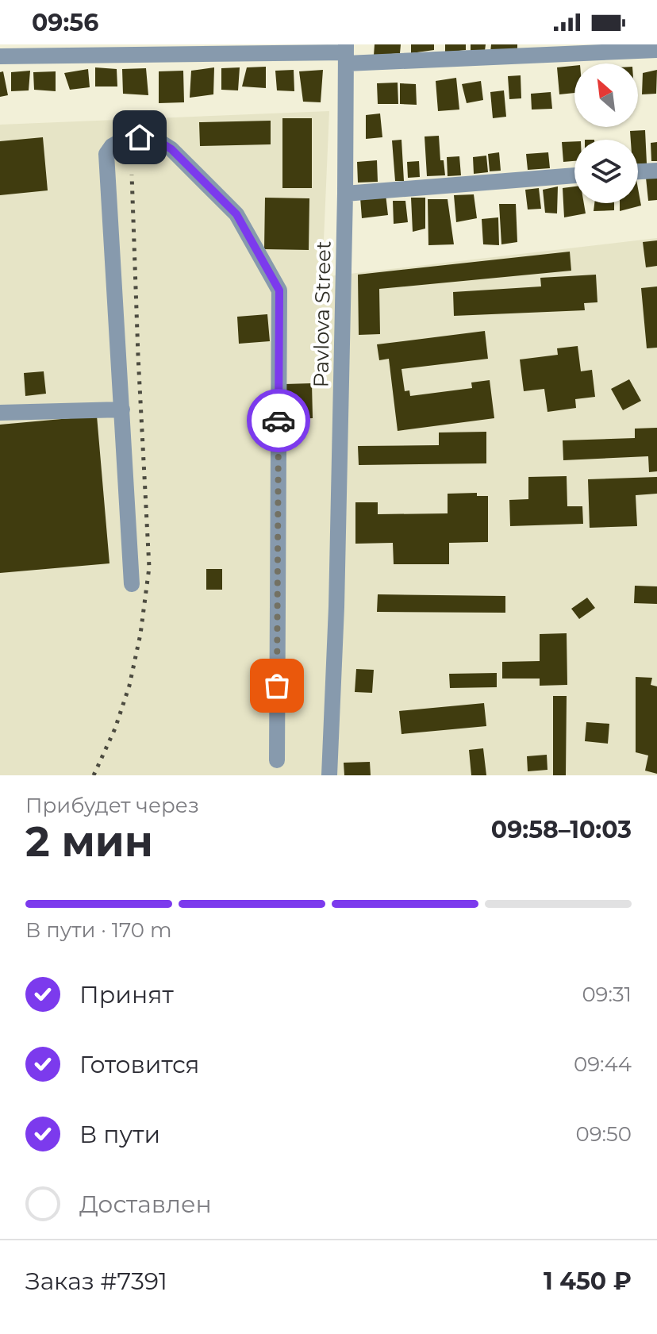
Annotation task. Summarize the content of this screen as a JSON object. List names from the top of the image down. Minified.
{"streets":{"street":["Pavlova Street"]},"north":"top left","page":{"status":"09:56","heading":["2 мин","Прибудет через","09:58–10:03"],"panel":["Заказ #7391","1 450 ₽"],"bar":"В пути · 170 m","list":[["Принят","09:31"],["Готовится","09:44"],["В пути","09:50"],"Доставлен"]}}
